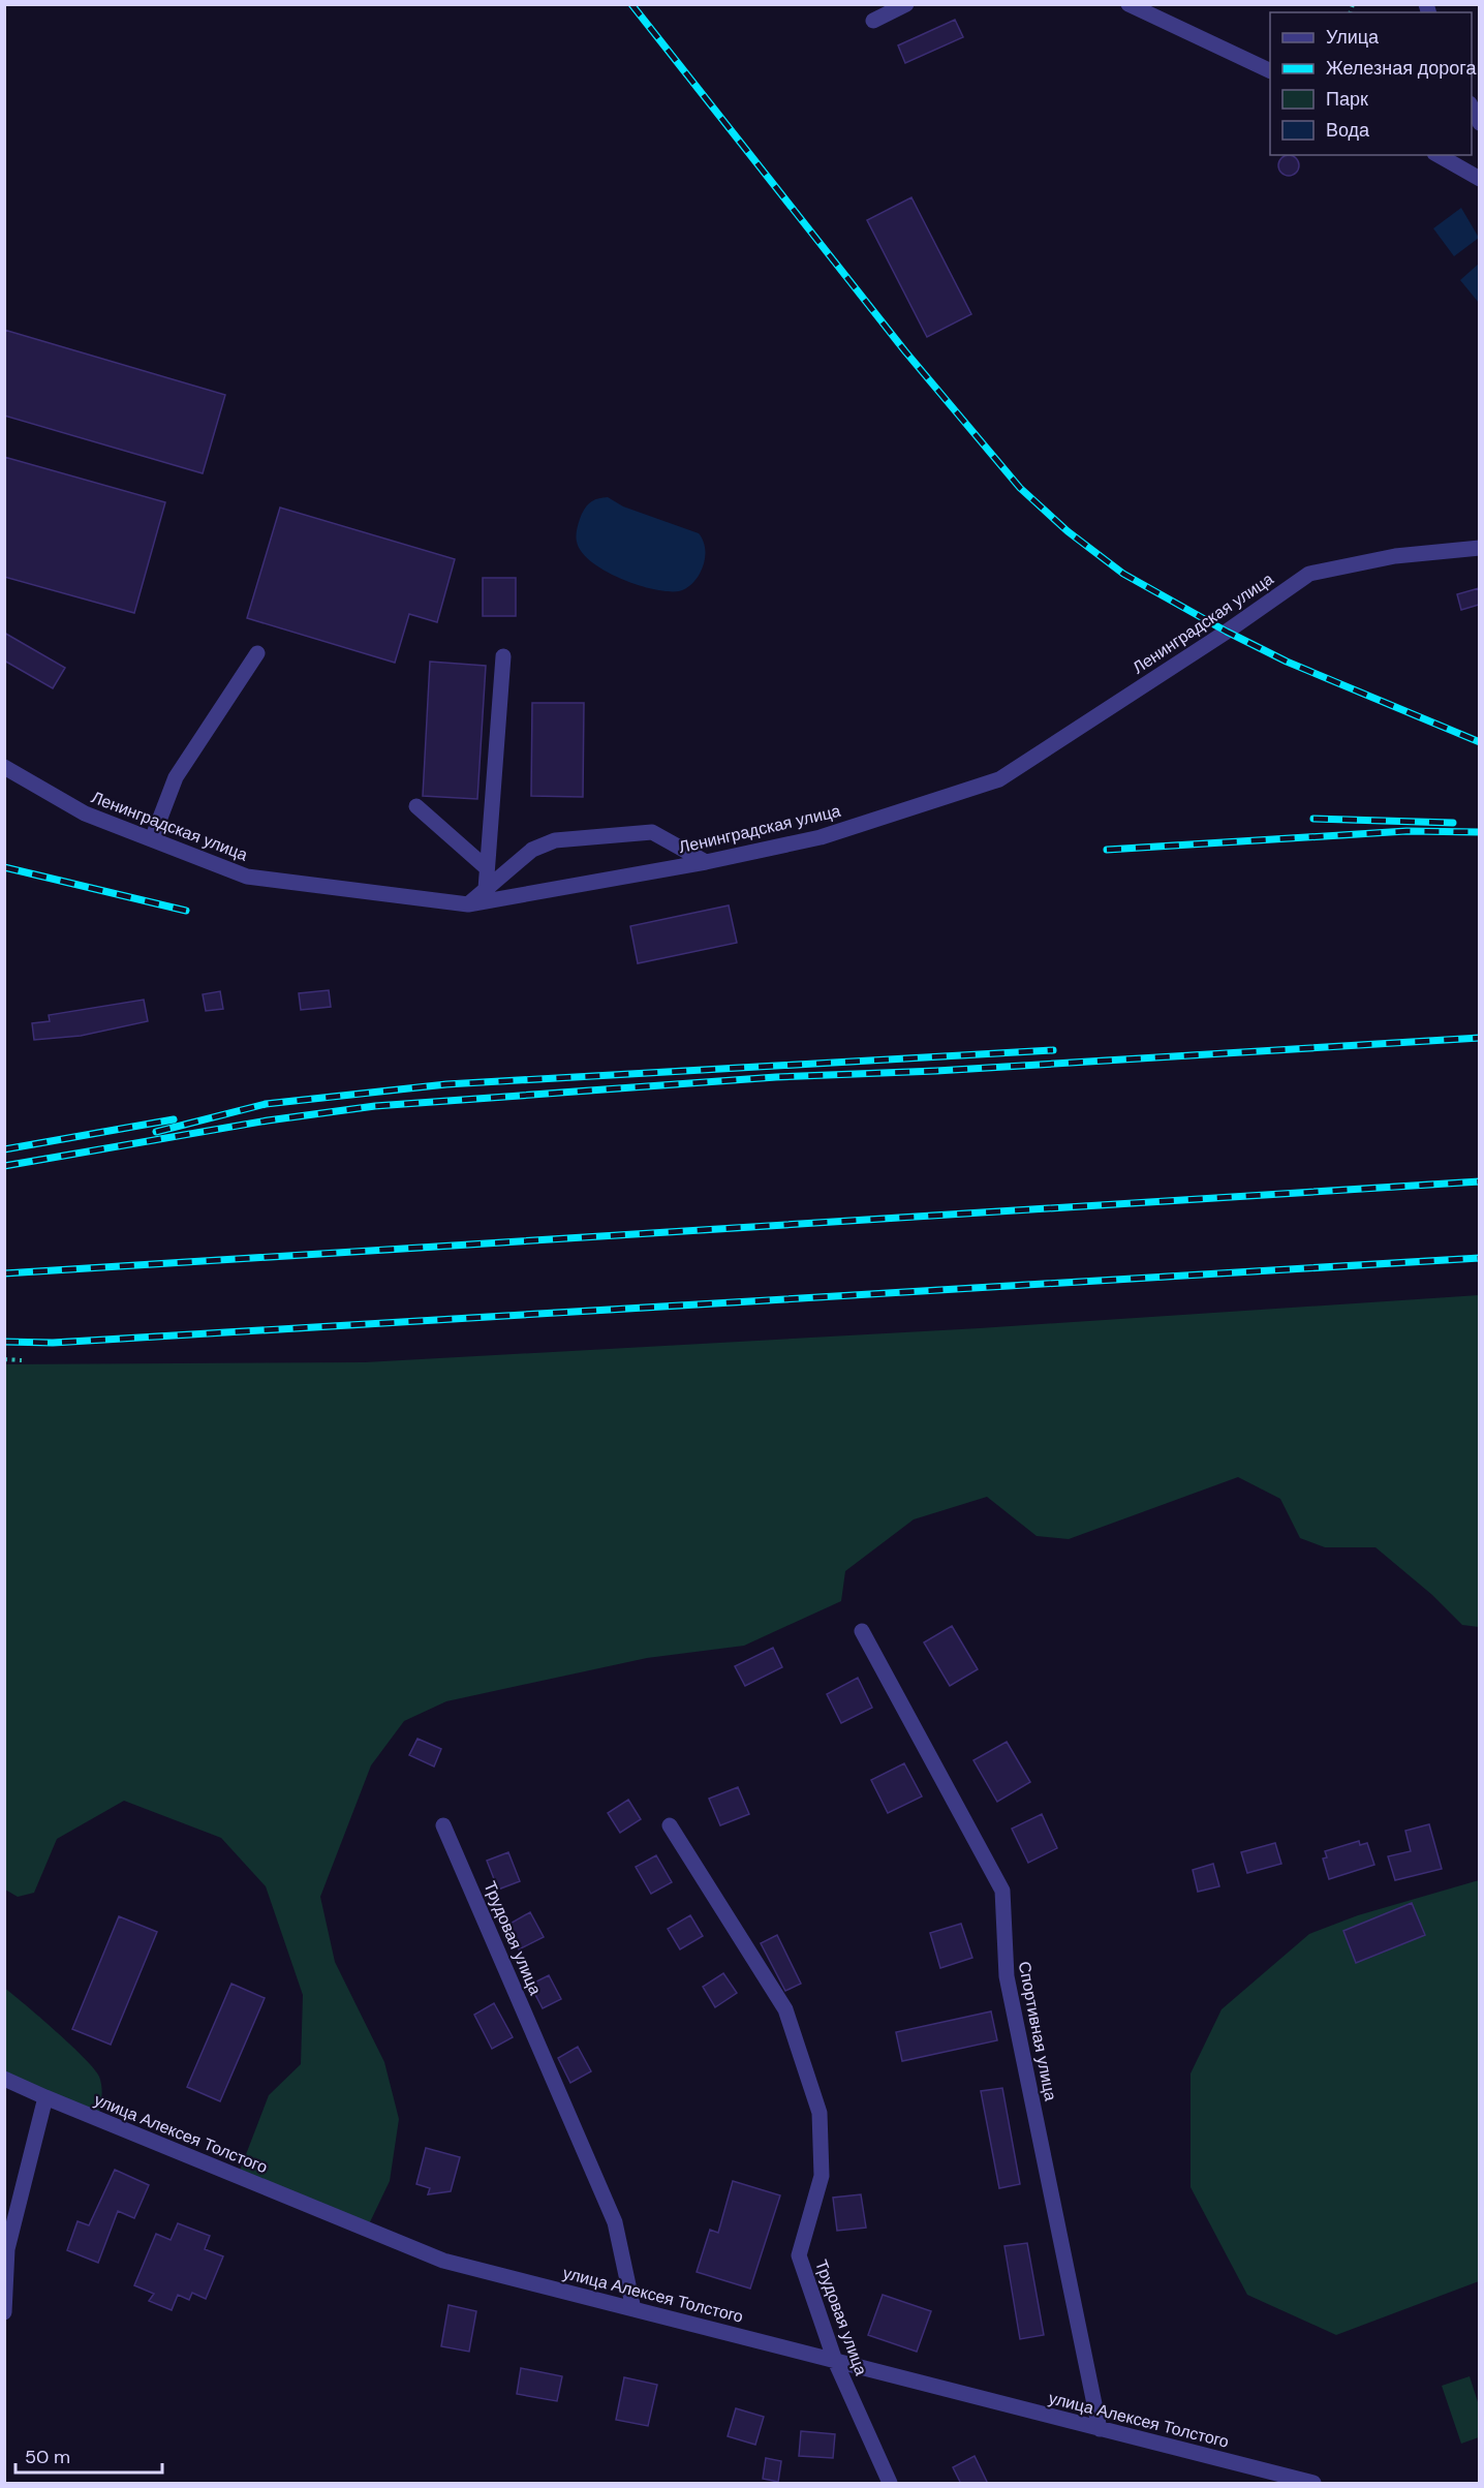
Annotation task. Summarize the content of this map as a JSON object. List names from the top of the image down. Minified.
{"streets":{"street":["Ленинградская улица","Трудовая улица","Спортивная улица","улица Алексея Толстого"]},"crossings":[["Трудовая улица","улица Алексея Толстого"],["Спортивная улица","улица Алексея Толстого"]],"legend":["Улица","Железная дорога","Парк","Вода"],"scale_bar":"50 m"}
